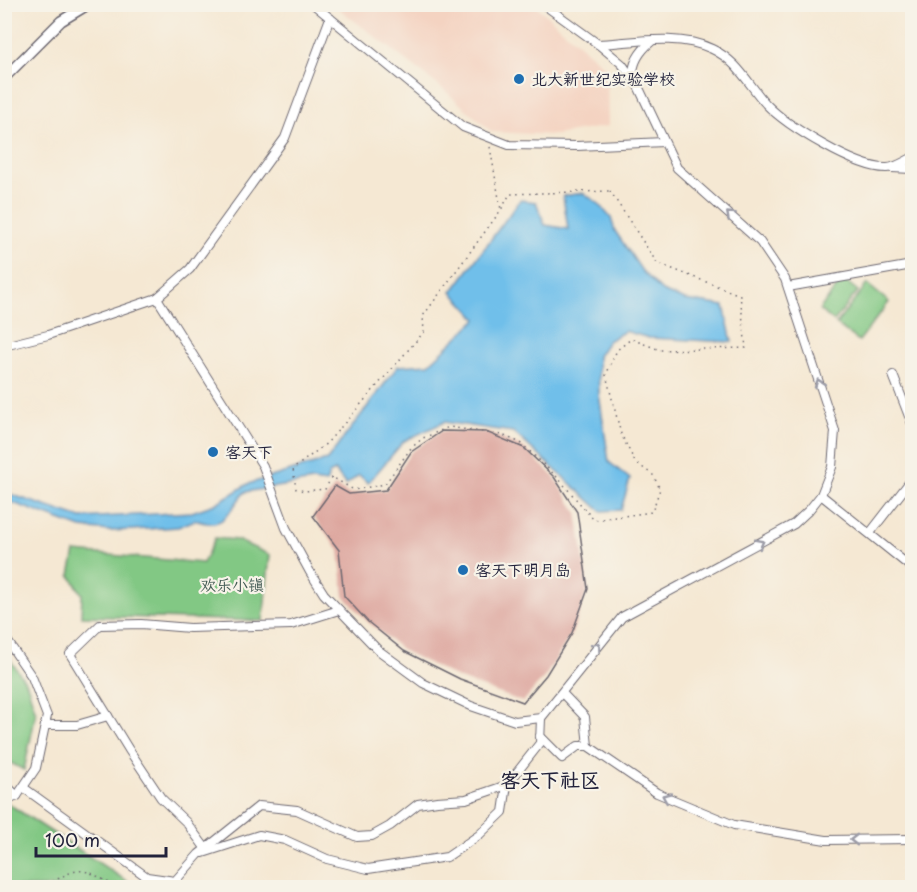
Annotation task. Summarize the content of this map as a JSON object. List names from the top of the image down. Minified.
{"districts":["客天下社区"],"parks":["欢乐小镇"],"places":["北大新世纪实验学校","客天下","客天下明月岛"],"scale_bar":"100 m"}
